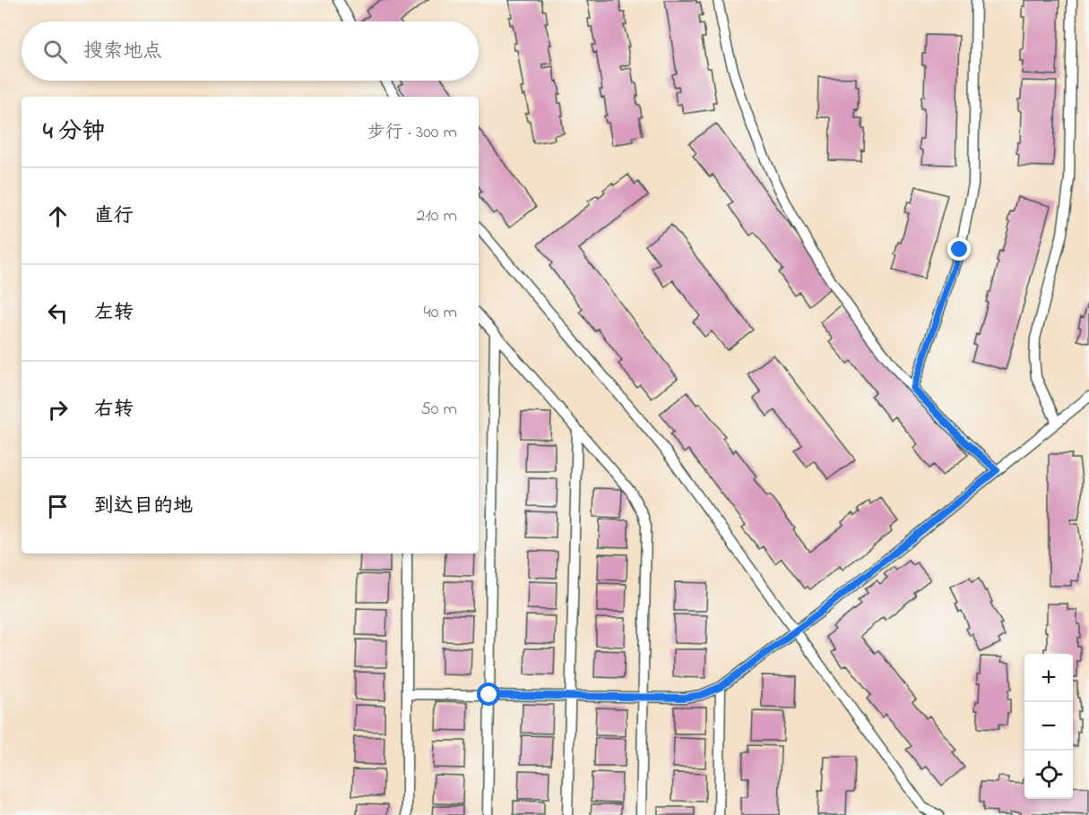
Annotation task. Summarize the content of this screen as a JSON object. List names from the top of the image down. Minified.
{"page":{"search":"搜索地点","heading":["4 分钟","步行 · 300 m"],"list":[["直行","210 m"],["左转","40 m"],["右转","50 m"],"到达目的地"],"map_buttons":["+","−"]}}
